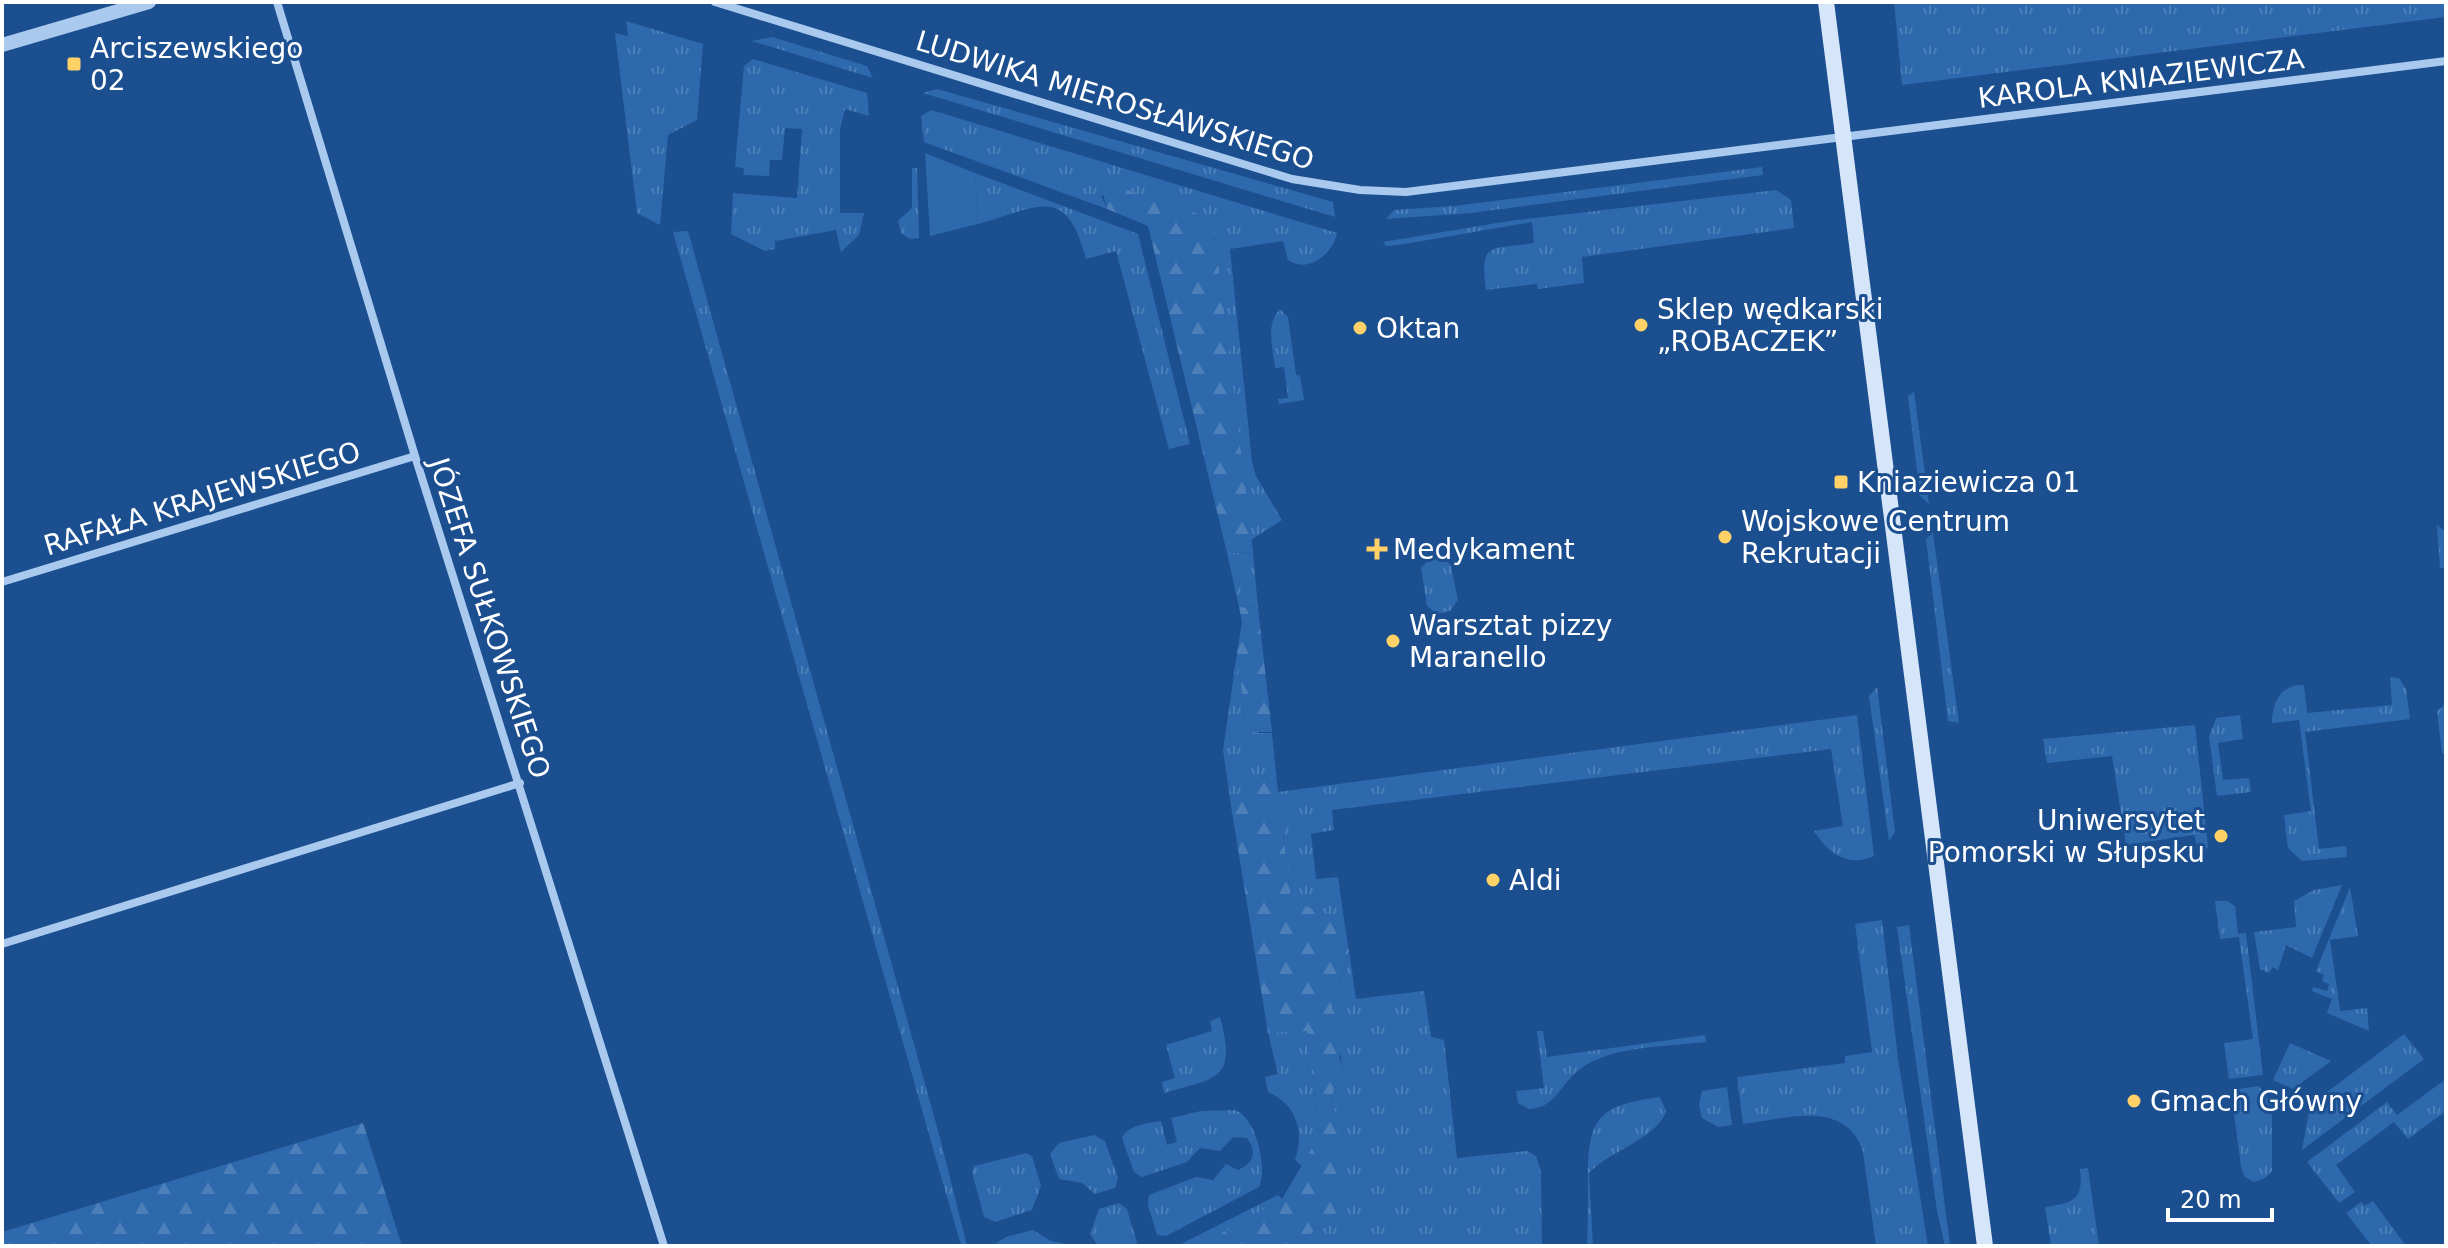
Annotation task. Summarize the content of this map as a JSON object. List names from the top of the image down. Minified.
{"streets":{"street":["KAROLA KNIAZIEWICZA","LUDWIKA MIEROSŁAWSKIEGO","RAFAŁA KRAJEWSKIEGO","JÓZEFA SUŁKOWSKIEGO"]},"crossings":[["KAROLA KNIAZIEWICZA","LUDWIKA MIEROSŁAWSKIEGO"],["RAFAŁA KRAJEWSKIEGO","JÓZEFA SUŁKOWSKIEGO"]],"places":{"transit":["Arciszewskiego 02","Kniaziewicza 01"],"other":["Sklep wędkarski „ROBACZEK”","Oktan","Wojskowe Centrum Rekrutacji","Warsztat pizzy Maranello","Uniwersytet Pomorski w Słupsku","Aldi","Gmach Główny"],"health":["Medykament"]},"scale_bar":"20 m"}
